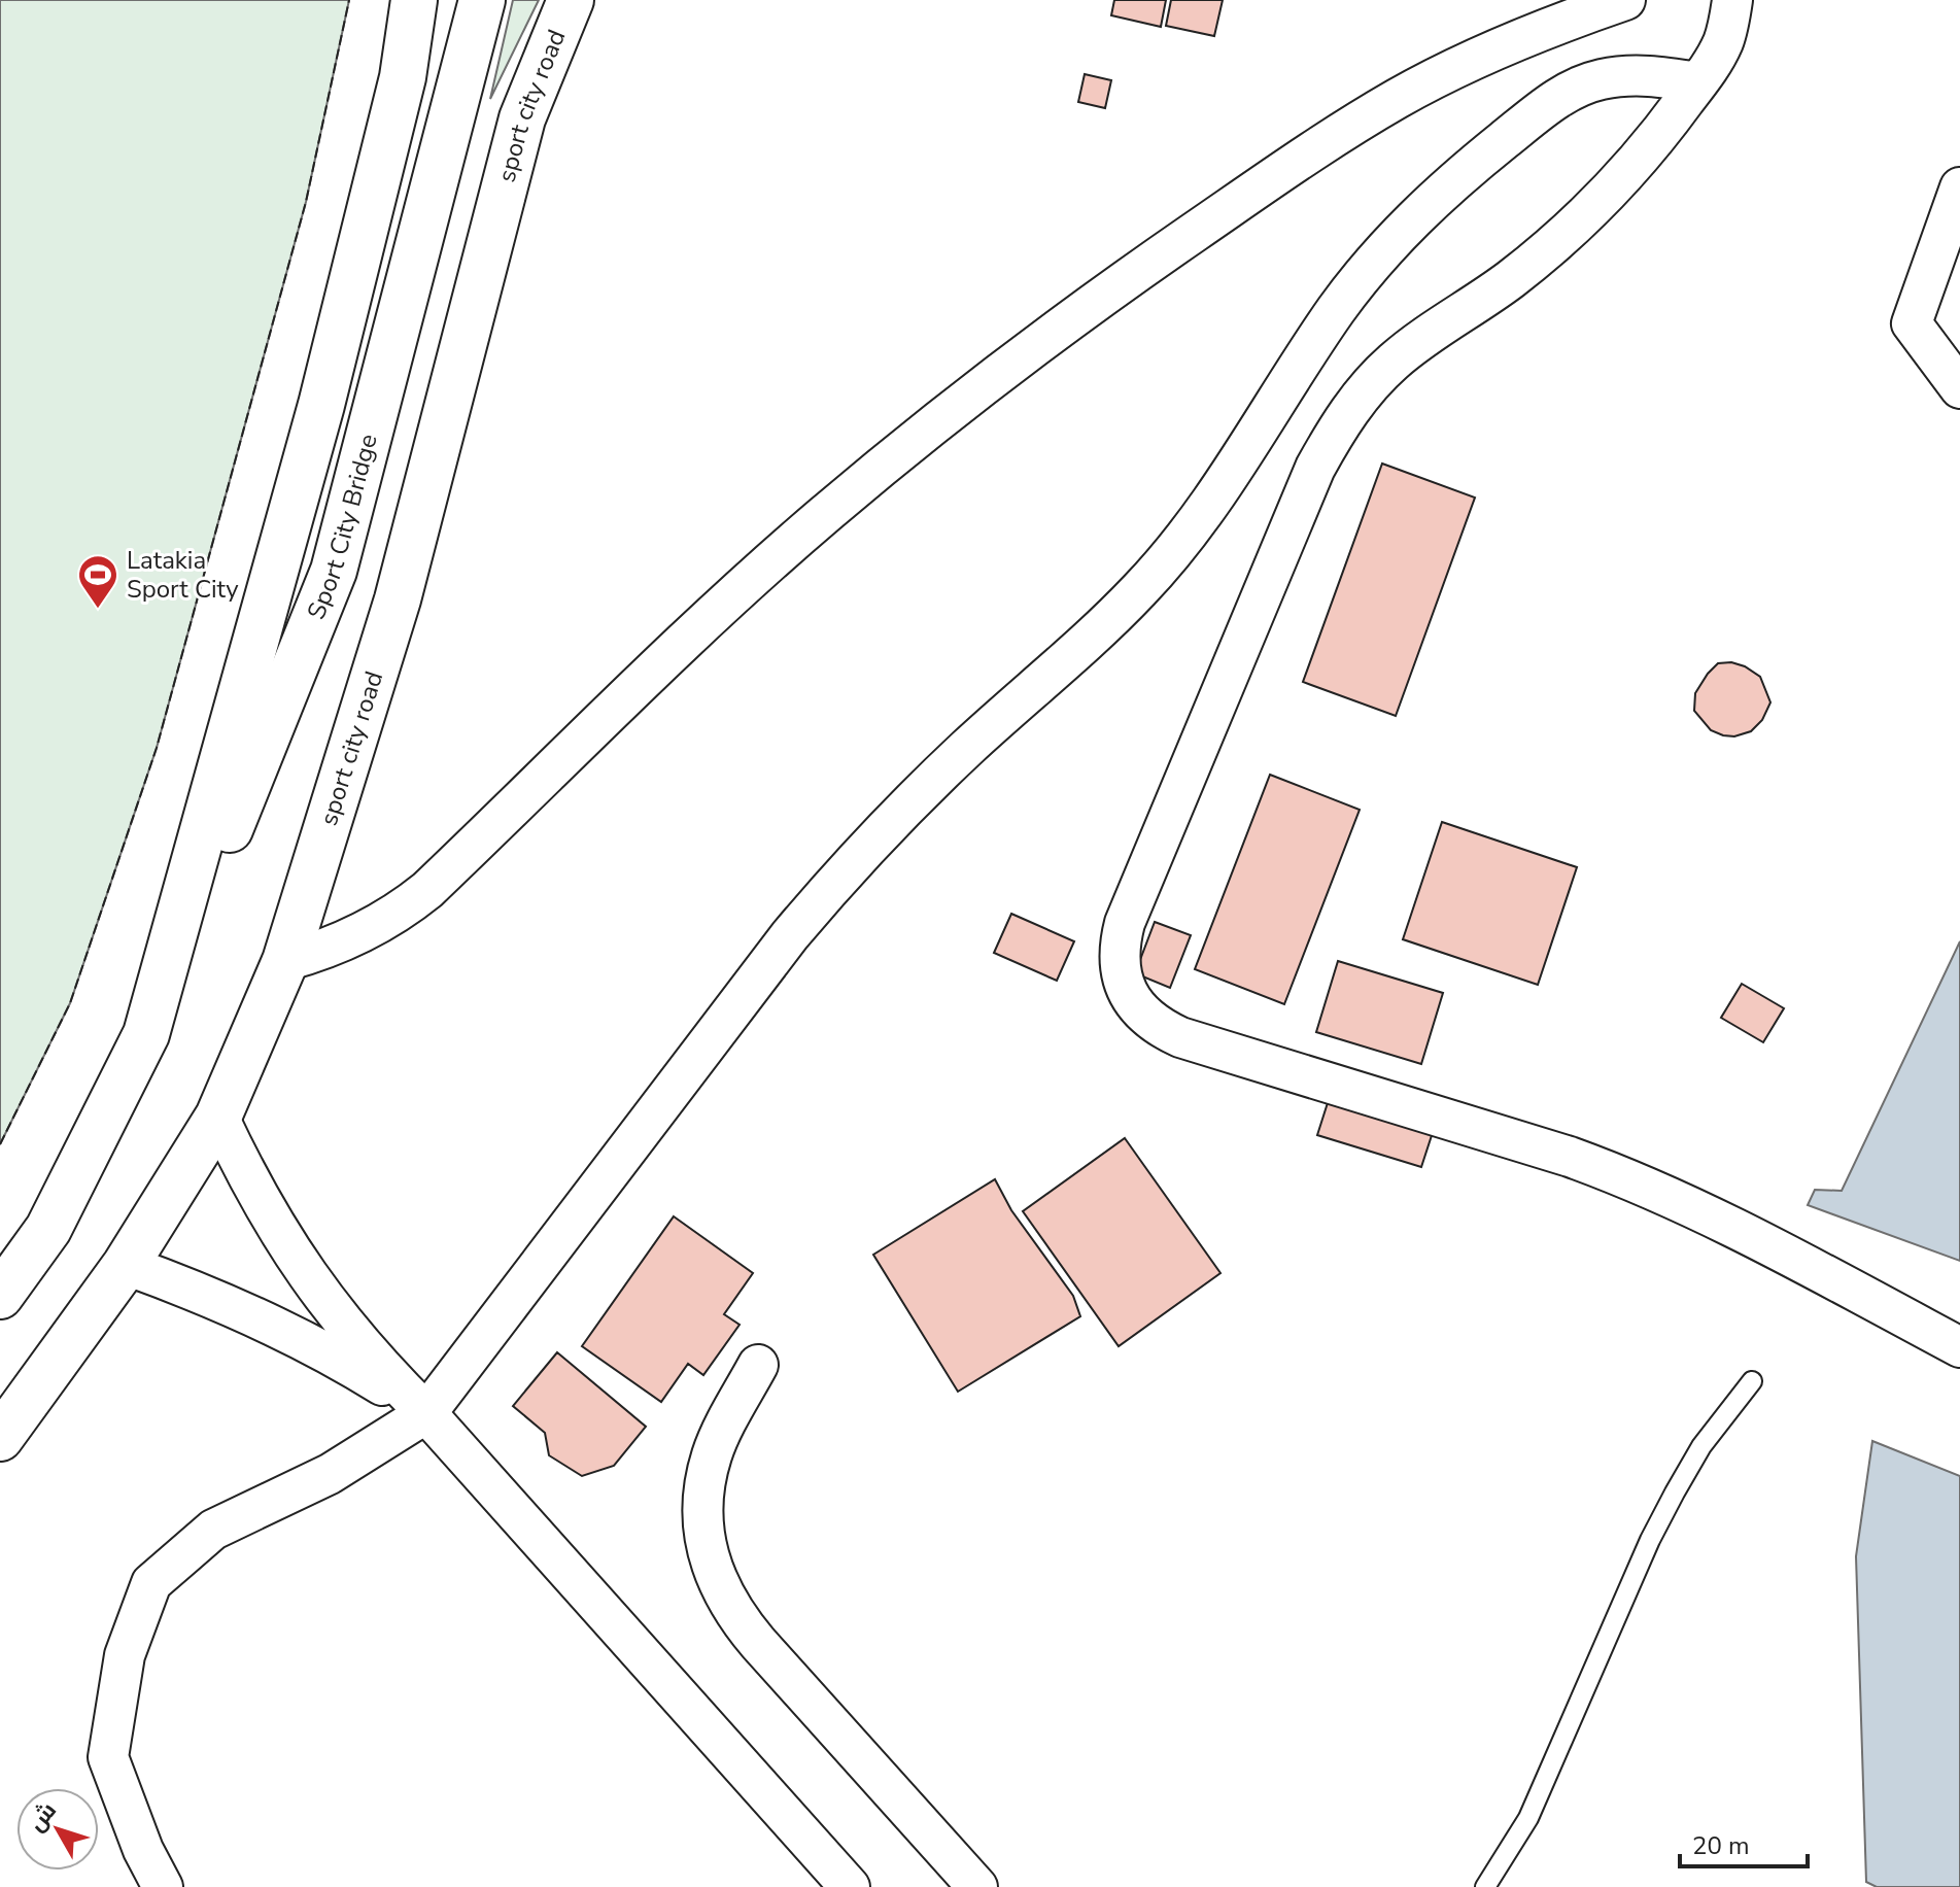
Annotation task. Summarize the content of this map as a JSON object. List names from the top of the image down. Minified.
{"streets":{"main road":["sport city road","Sport City Bridge"]},"places":{"sports":["Latakia Sport City"]},"scale_bar":"20 m","north":"top left"}
